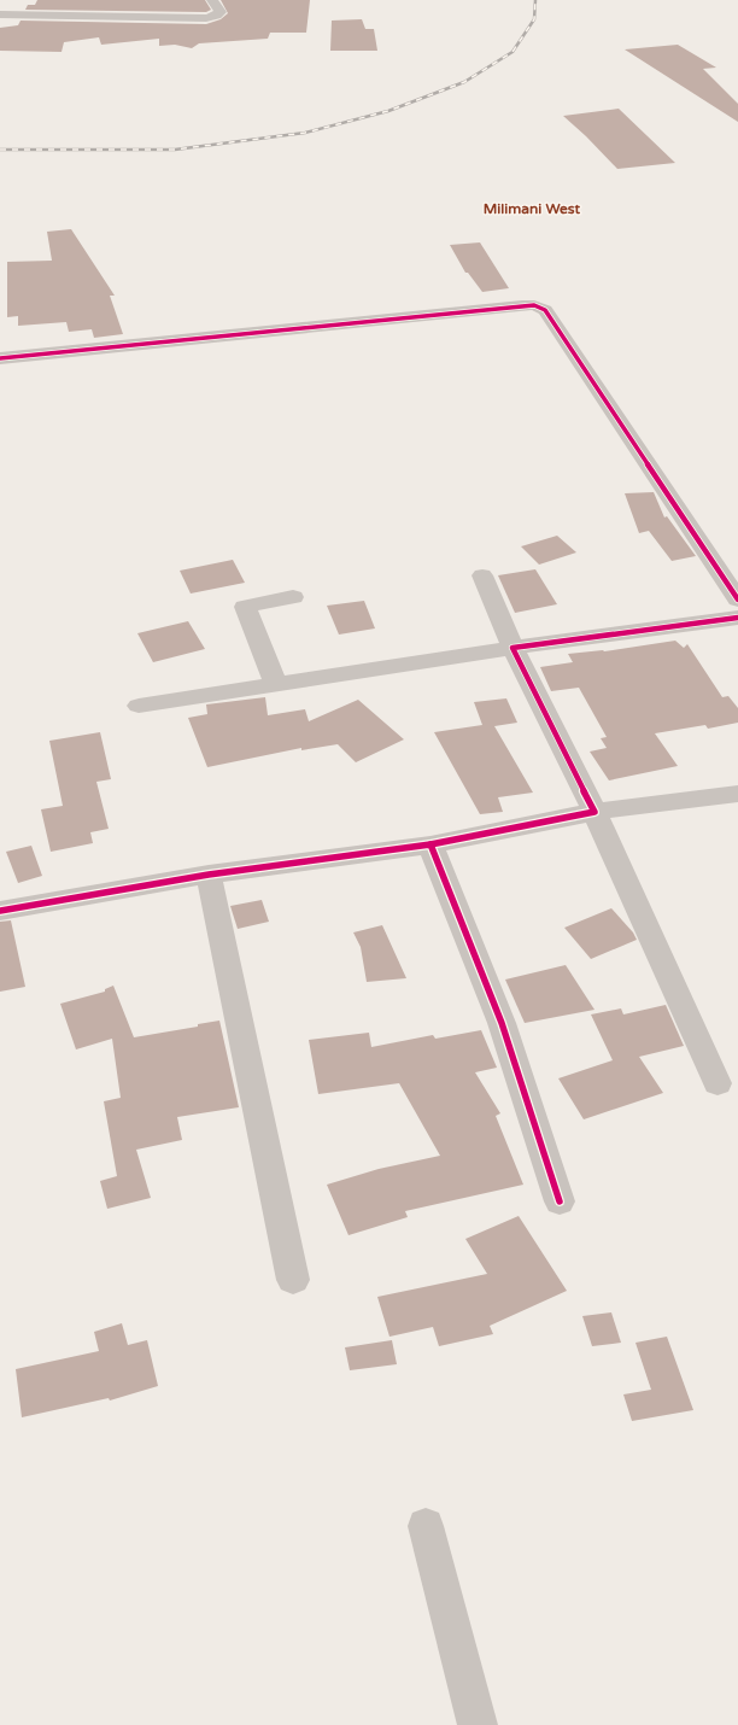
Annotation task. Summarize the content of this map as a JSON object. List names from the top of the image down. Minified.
{"districts":["Milimani West"]}
